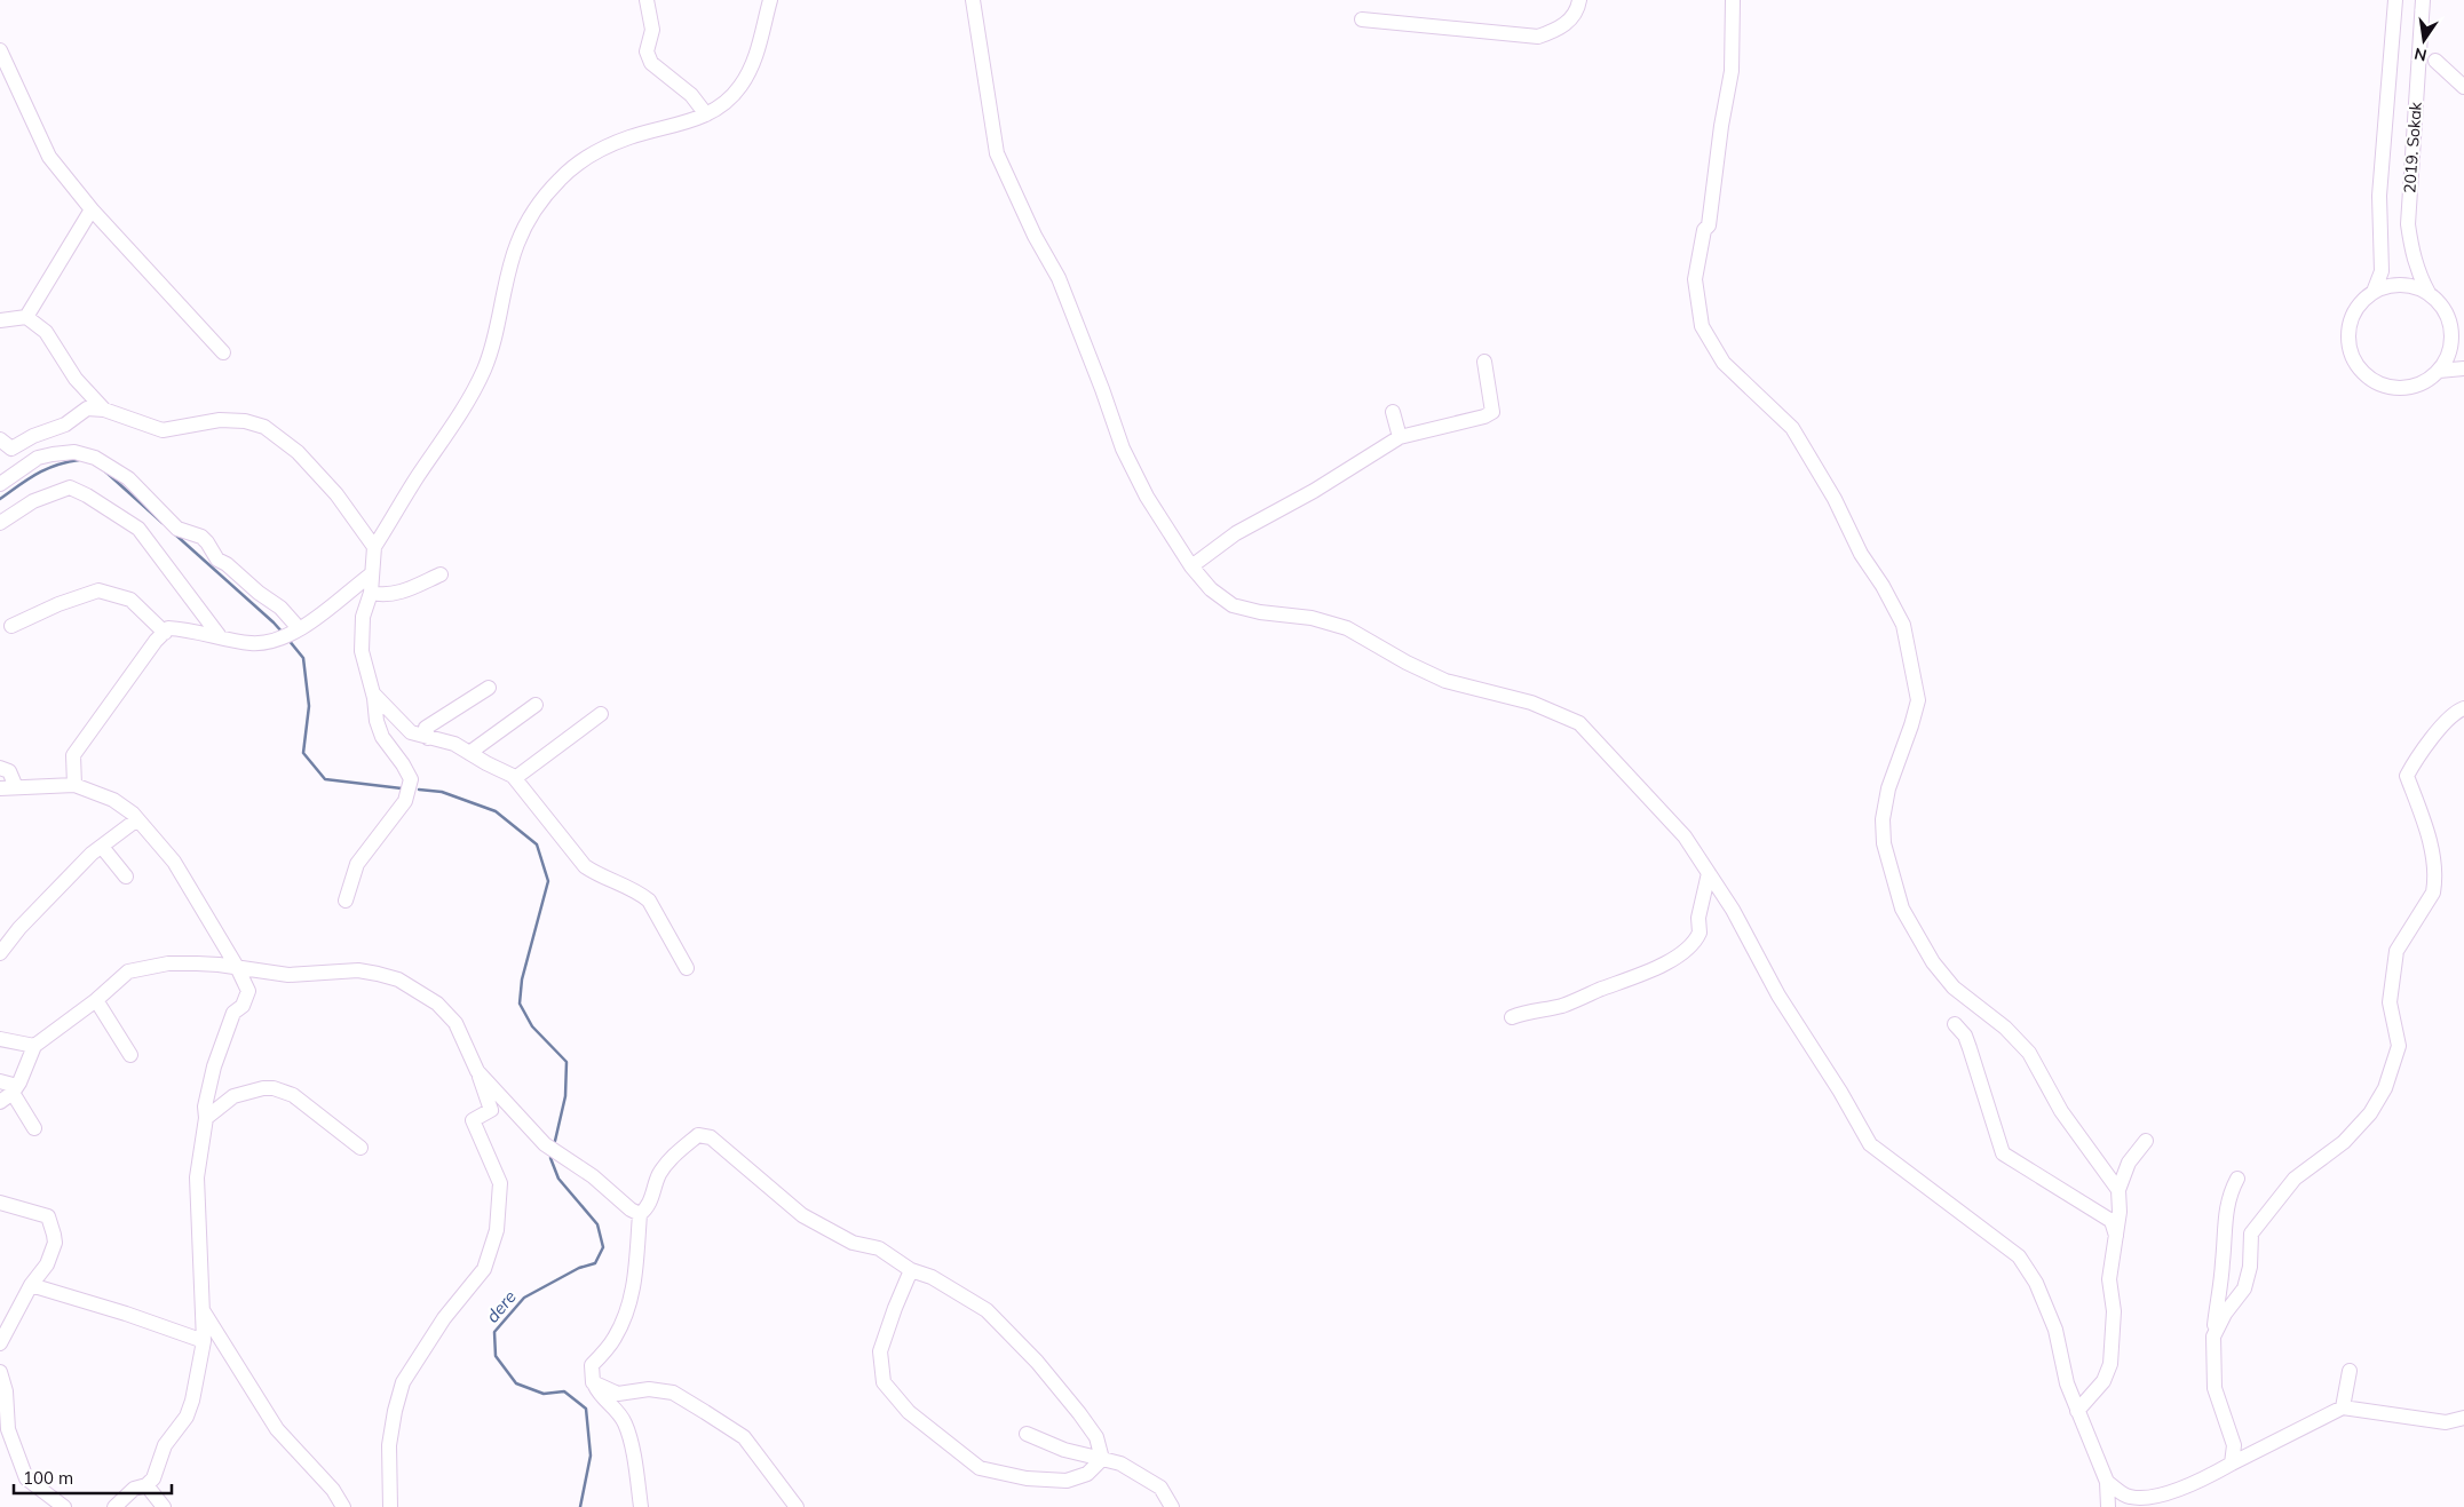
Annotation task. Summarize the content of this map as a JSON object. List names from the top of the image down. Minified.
{"streets":{"street":["2019. Sokak"]},"water":["dere"],"scale_bar":"100 m","north":"bottom"}
